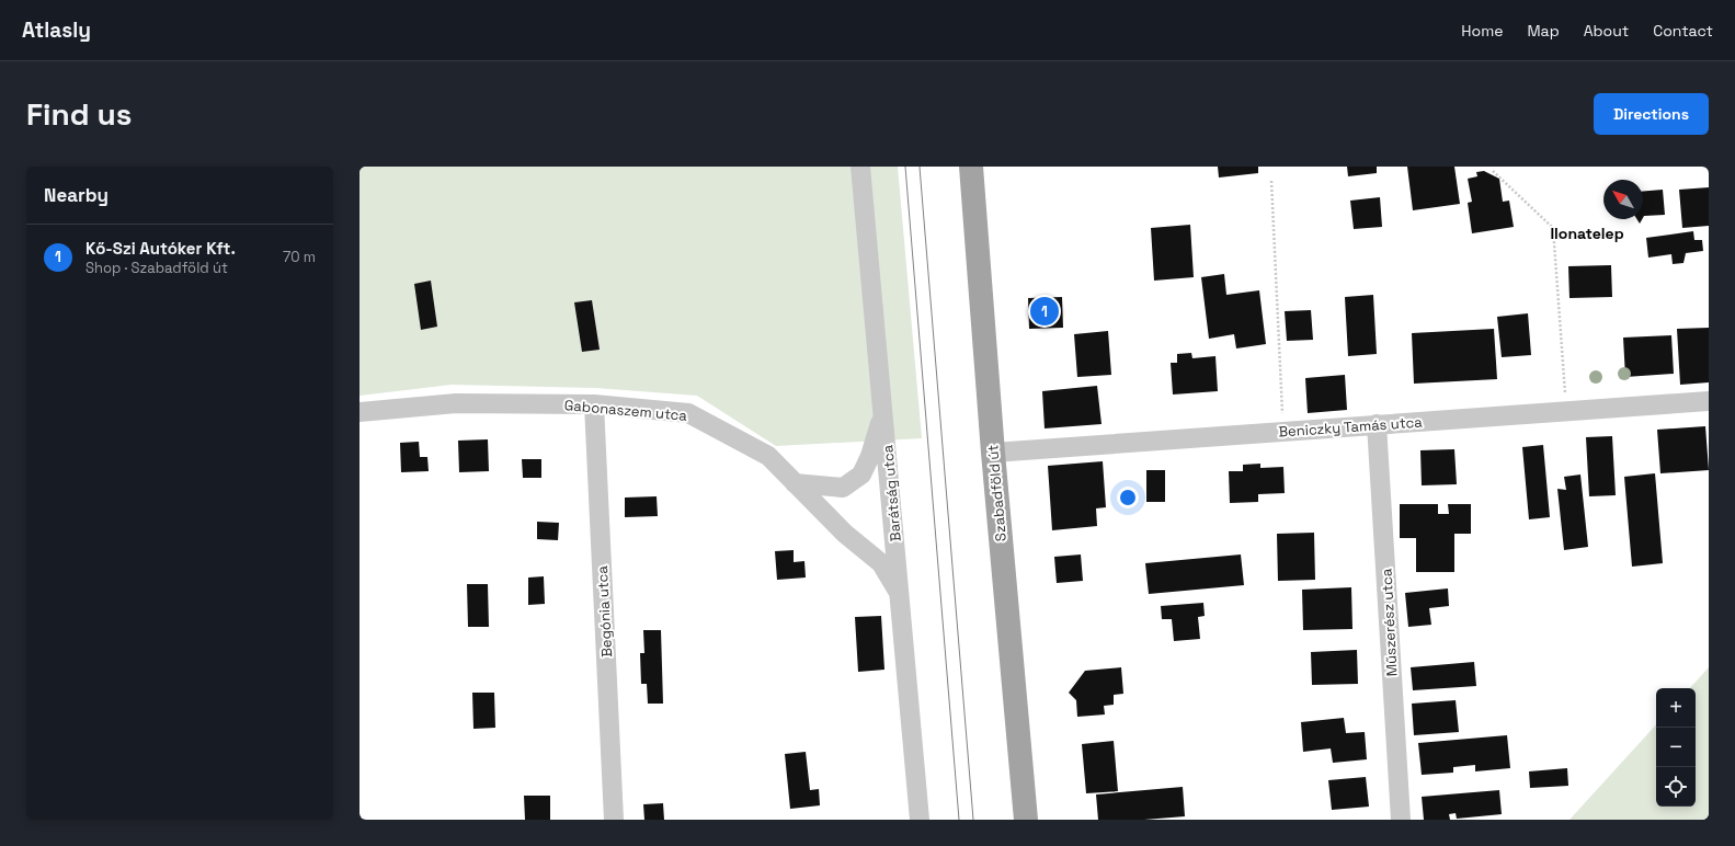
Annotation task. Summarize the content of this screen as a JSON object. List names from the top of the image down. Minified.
{"streets":{"main road":["Szabadföld út"],"street":["Gabonaszem utca","Beniczky Tamás utca","Barátság utca","Begónia utca","Műszerész utca"]},"crossings":[["Gabonaszem utca","Barátság utca"],["Gabonaszem utca","Begónia utca"],["Beniczky Tamás utca","Szabadföld út"],["Beniczky Tamás utca","Műszerész utca"]],"districts":["Ilonatelep"],"north":"top left","page":{"header":"Atlasly","nav":["Home","Map","About","Contact"],"buttons":"Directions","title":"Find us","heading":"Nearby","list":[{"mark":"1","name":"Kő-Szi Autóker Kft.","note":"Shop · Szabadföld út","value":"70 m"}],"pins":"1","map_buttons":["+","−"]}}
